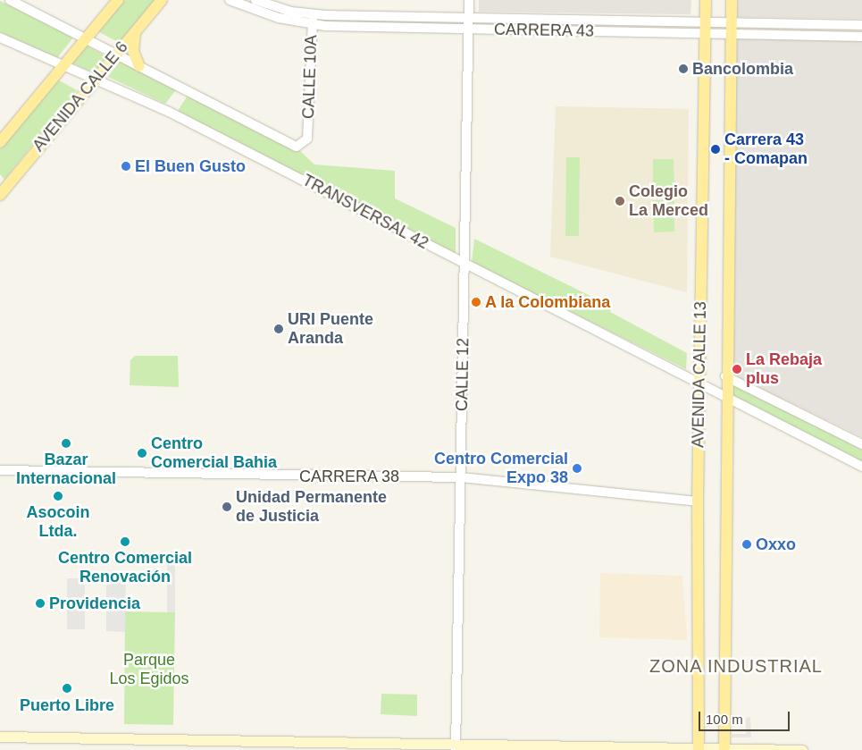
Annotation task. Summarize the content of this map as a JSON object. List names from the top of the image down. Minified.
{"streets":{"main road":["AVENIDA CALLE 6","AVENIDA CALLE 13"],"street":["CARRERA 43","CALLE 10A","TRANSVERSAL 42","CALLE 12","CARRERA 38"]},"crossings":[["CARRERA 43","CALLE 10A"],["CARRERA 43","CALLE 12"],["CARRERA 43","AVENIDA CALLE 13"],["AVENIDA CALLE 6","TRANSVERSAL 42"],["TRANSVERSAL 42","CALLE 12"],["TRANSVERSAL 42","AVENIDA CALLE 13"],["CALLE 12","CARRERA 38"],["AVENIDA CALLE 13","CARRERA 38"]],"districts":["ZONA INDUSTRIAL"],"parks":["Parque Los Egidos"],"places":["Bancolombia","Carrera 43 - Comapan","El Buen Gusto","Colegio La Merced","A la Colombiana","URI Puente Aranda","La Rebaja plus","Bazar Internacional","Centro Comercial Bahia","Centro Comercial Expo 38","Asocoin Ltda.","Unidad Permanente de Justicia","Centro Comercial Renovación","Oxxo","Providencia","Puerto Libre"],"scale_bar":"100 m"}
